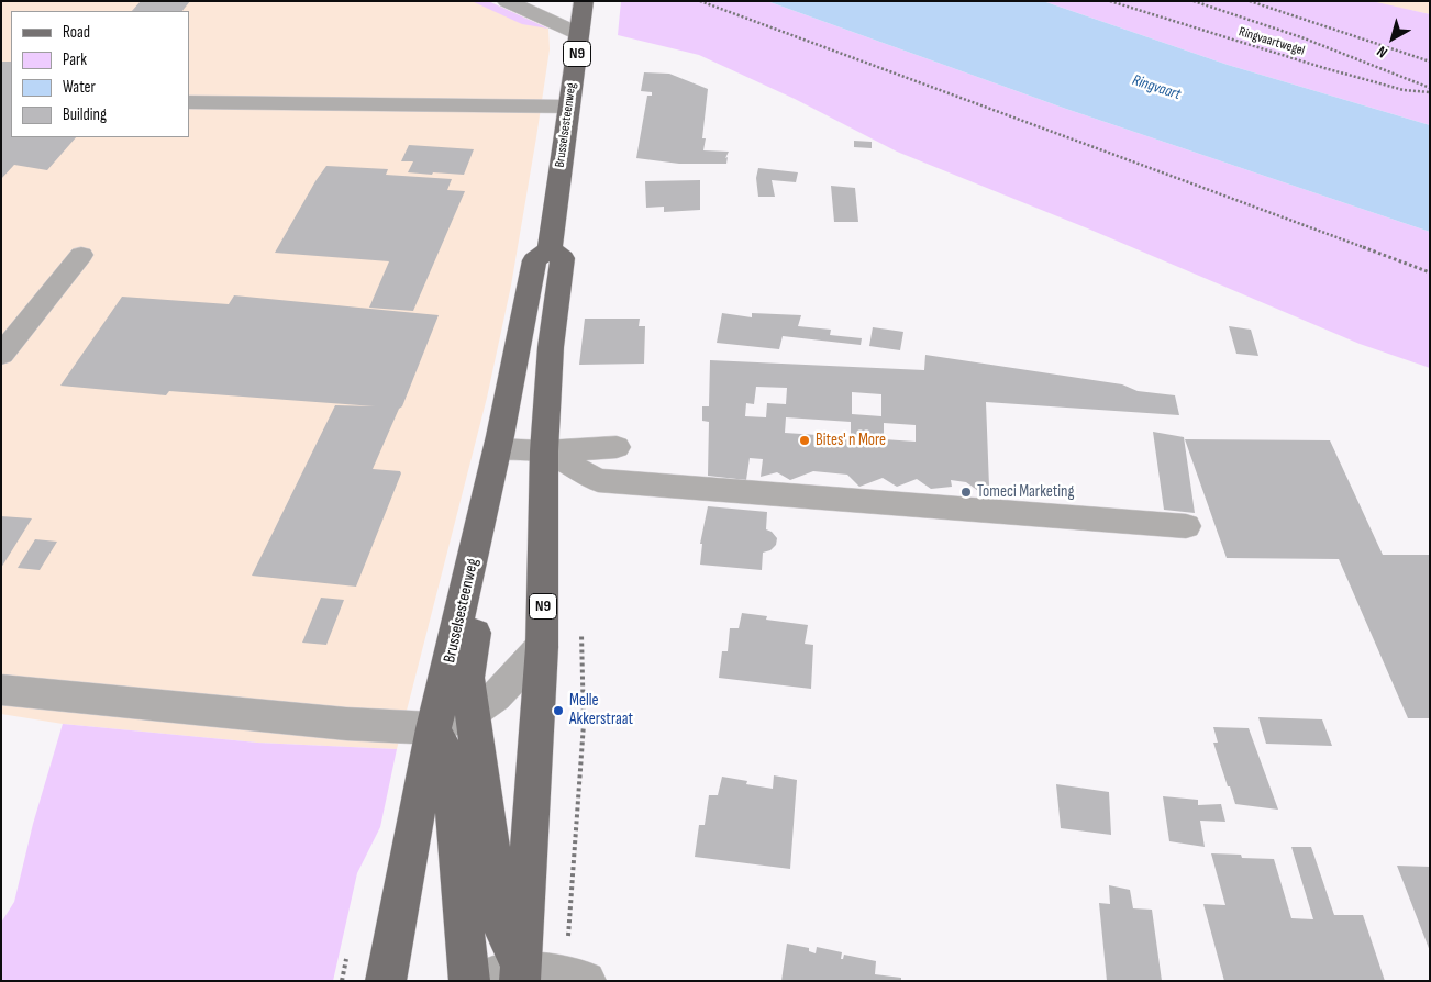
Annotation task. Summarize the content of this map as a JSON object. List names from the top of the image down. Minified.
{"streets":{"main road":["N9","Brusselsesteenweg"],"path":["Ringvaartwegel"]},"crossings":[["N9","Brusselsesteenweg"]],"water":["Ringvaart"],"places":["Bites' n More","Tomeci Marketing","Melle Akkerstraat"],"legend":["Road","Park","Water","Building"],"north":"bottom left"}
